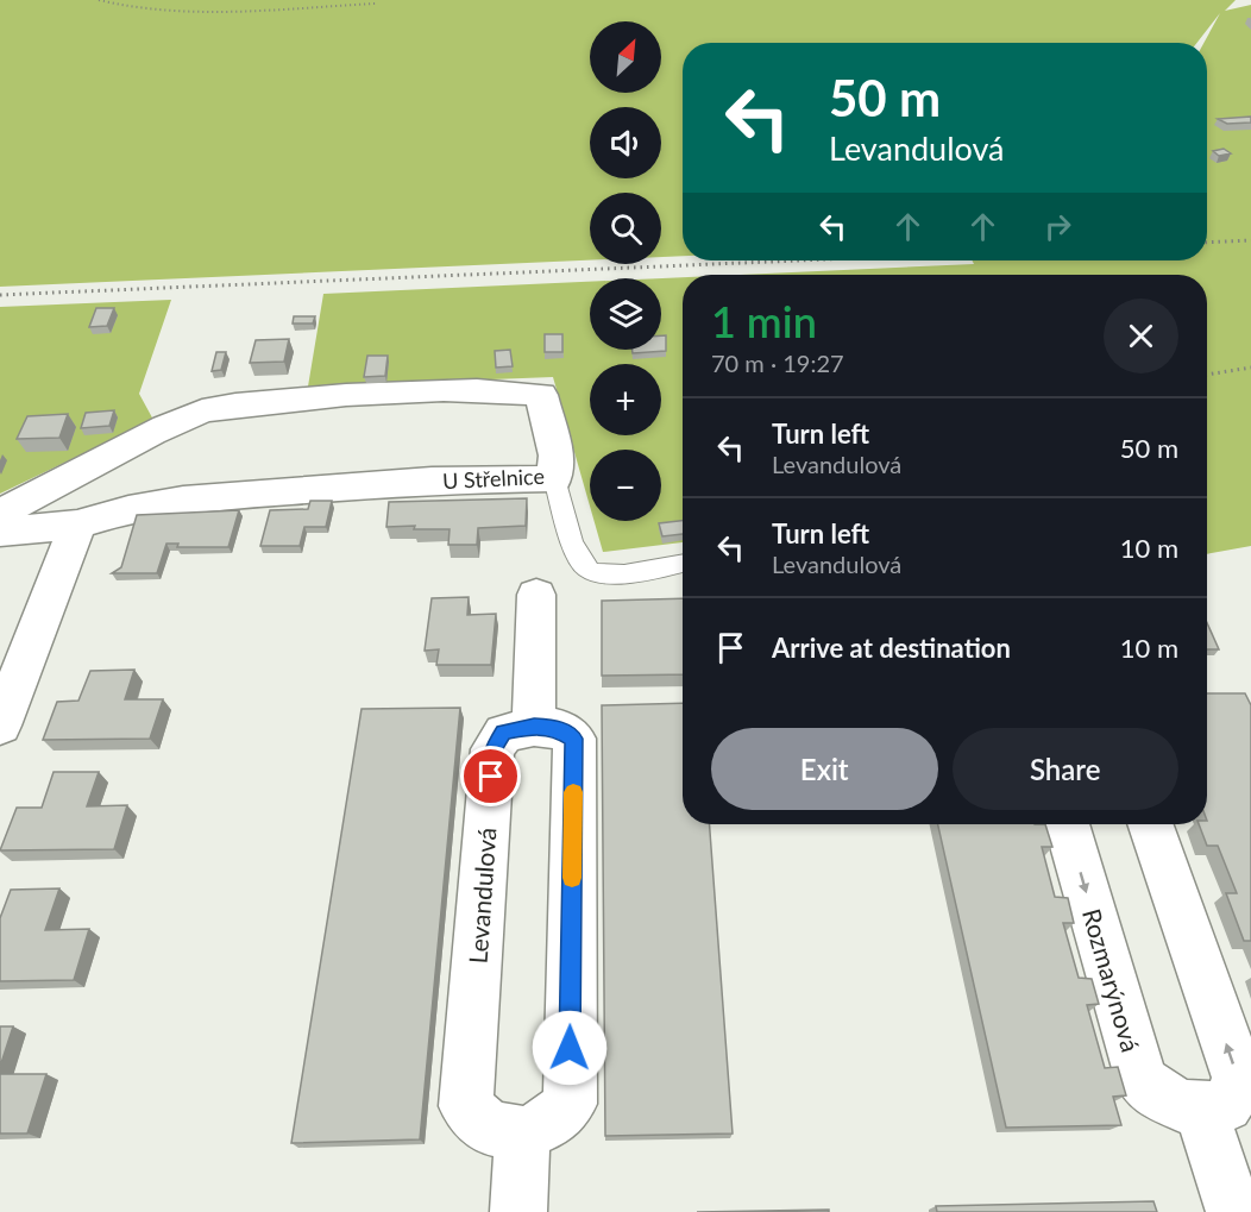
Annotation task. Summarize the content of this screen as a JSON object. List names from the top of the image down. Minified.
{"streets":{"street":["U Střelnice","Levandulová","Rozmarýnová"]},"one_way":["Rozmarýnová"],"north":"top right","page":{"map_buttons":["+","−"],"turn":["50 m","Levandulová"],"heading":["1 min","70 m · 19:27"],"list":[{"name":"Turn left","note":"Levandulová","value":"50 m"},{"name":"Turn left","note":"Levandulová","value":"10 m"},{"name":"Arrive at destination","value":"10 m"}],"buttons":["Exit","Share"]}}
